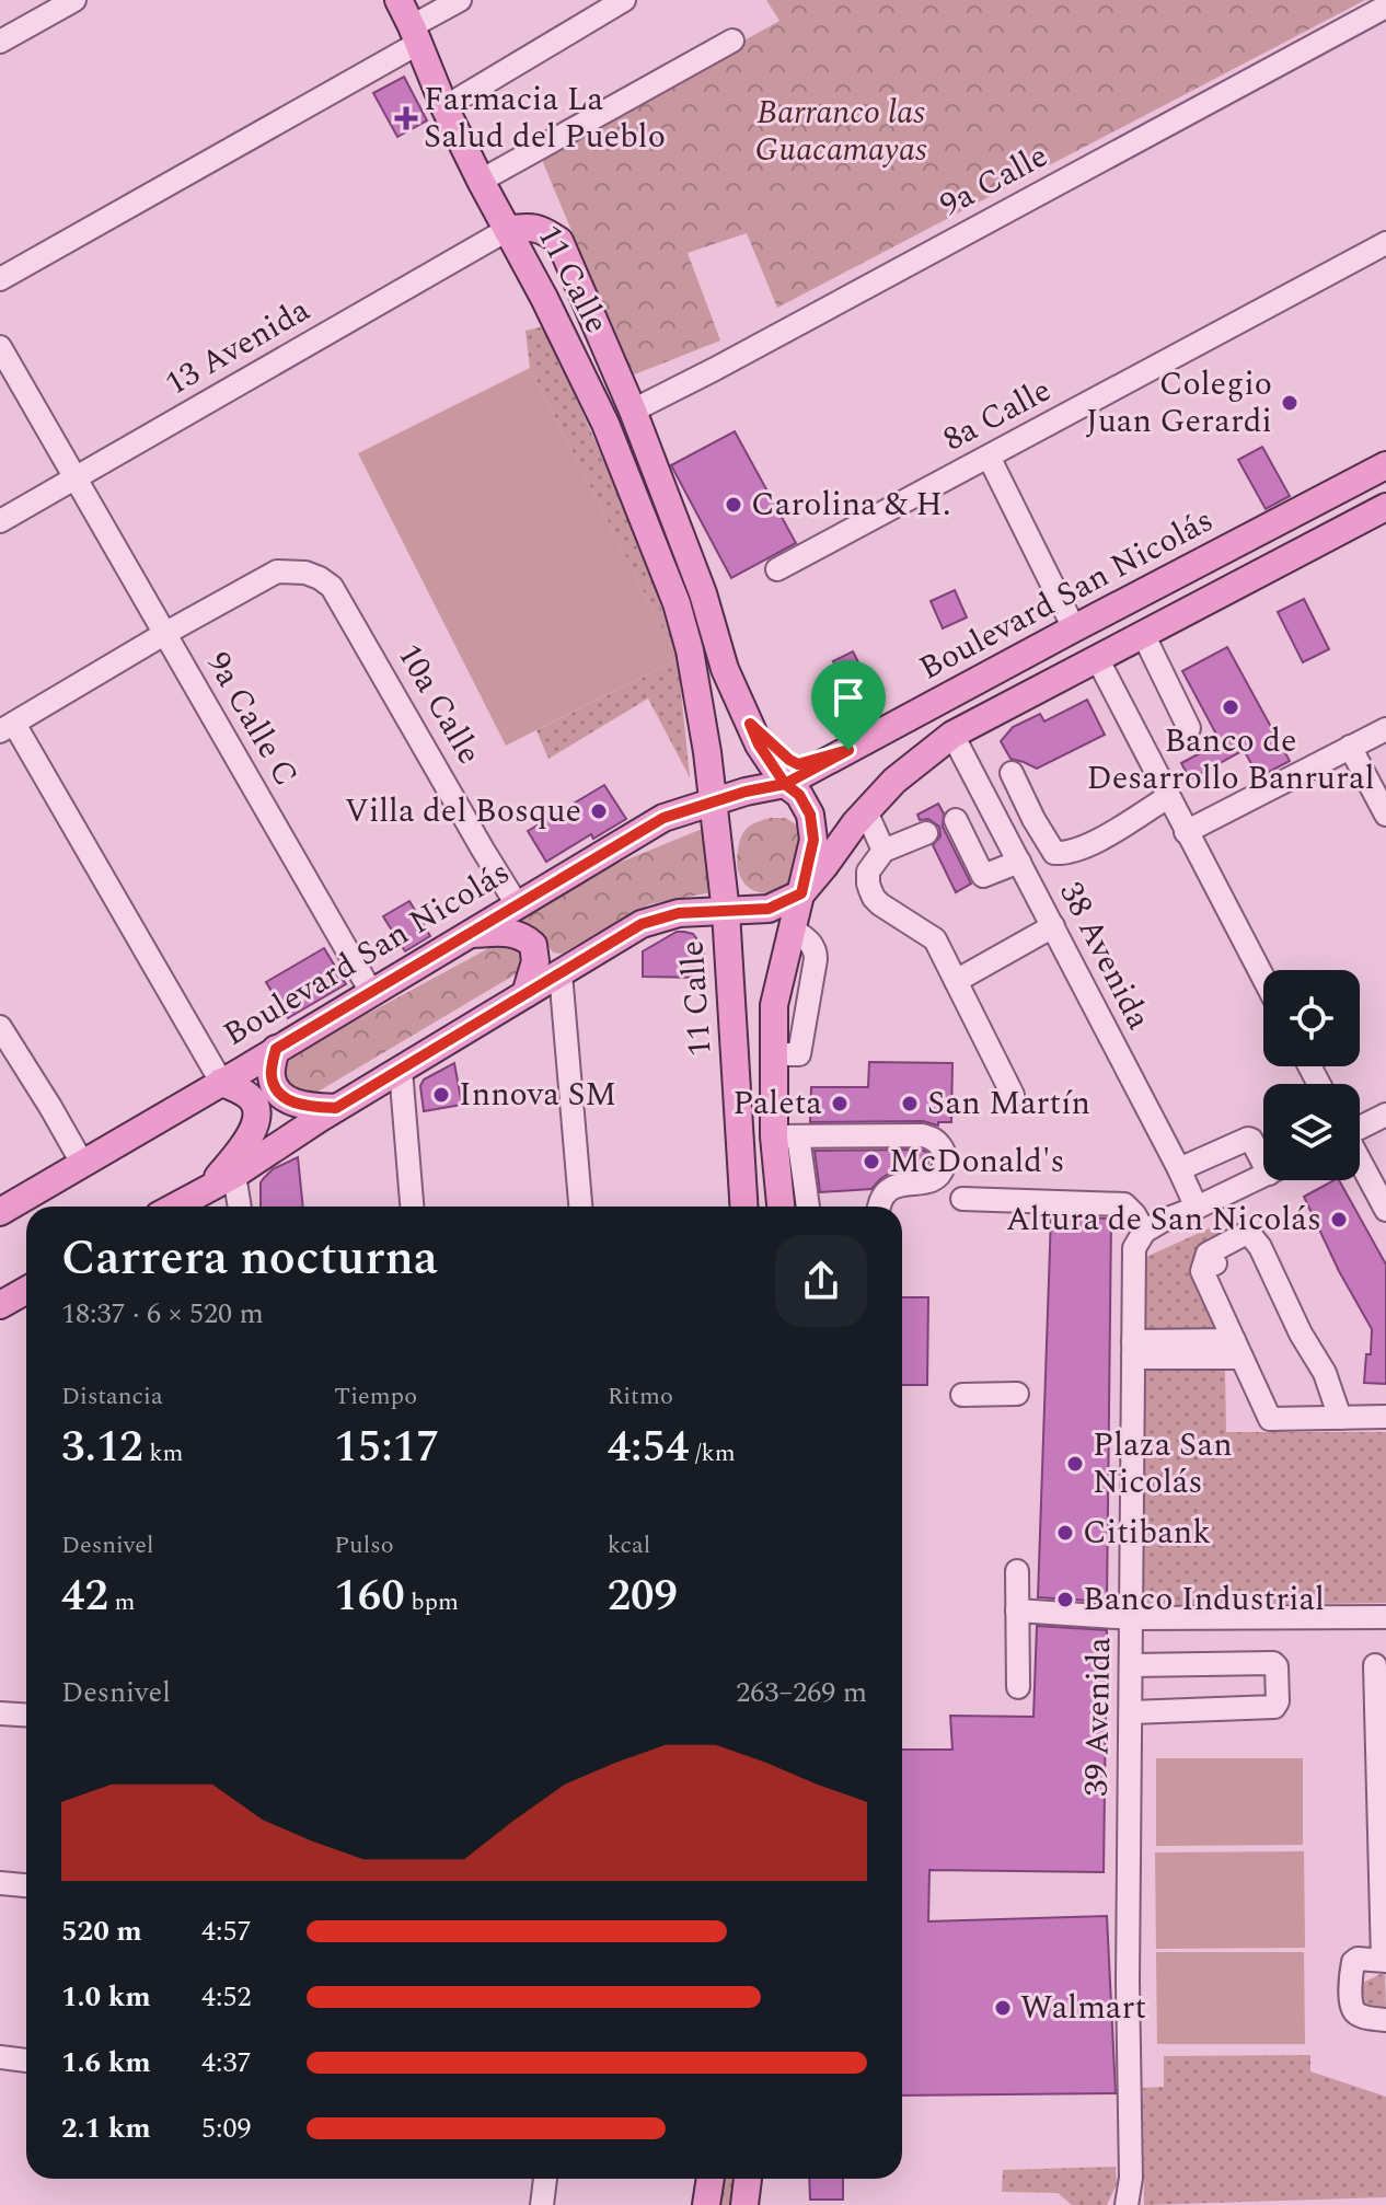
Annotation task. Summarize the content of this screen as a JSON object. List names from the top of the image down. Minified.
{"streets":{"main road":["11 Calle","Boulevard San Nicolás"],"street":["9a Calle","13 Avenida","8a Calle","10a Calle","9a Calle C","38 Avenida","39 Avenida"]},"crossings":[["9a Calle","11 Calle"],["11 Calle","13 Avenida"],["11 Calle","Boulevard San Nicolás"],["13 Avenida","9a Calle C"],["Boulevard San Nicolás","10a Calle"],["Boulevard San Nicolás","9a Calle C"],["10a Calle","9a Calle C"]],"parks":["Barranco las Guacamayas"],"places":{"health":["Farmacia La Salud del Pueblo"],"other":["Colegio Juan Gerardi","Carolina & H.","Banco de Desarrollo Banrural","Villa del Bosque","Innova SM","Paleta","San Martín","McDonald's","Altura de San Nicolás","Plaza San Nicolás","Citibank","Banco Industrial","Walmart"]},"page":{"heading":["Carrera nocturna","18:37 · 6 × 520 m"],"stats":[["Distancia","3.12 km"],["Tiempo","15:17"],["Ritmo","4:54 /km"],["Desnivel","42 m"],["Pulso","160 bpm"],["kcal","209"]],"chart":["Desnivel","263–269 m"],"list":[{"name":"520 m","note":"4:57"},{"name":"1.0 km","note":"4:52"},{"name":"1.6 km","note":"4:37"},{"name":"2.1 km","note":"5:09"}]}}
